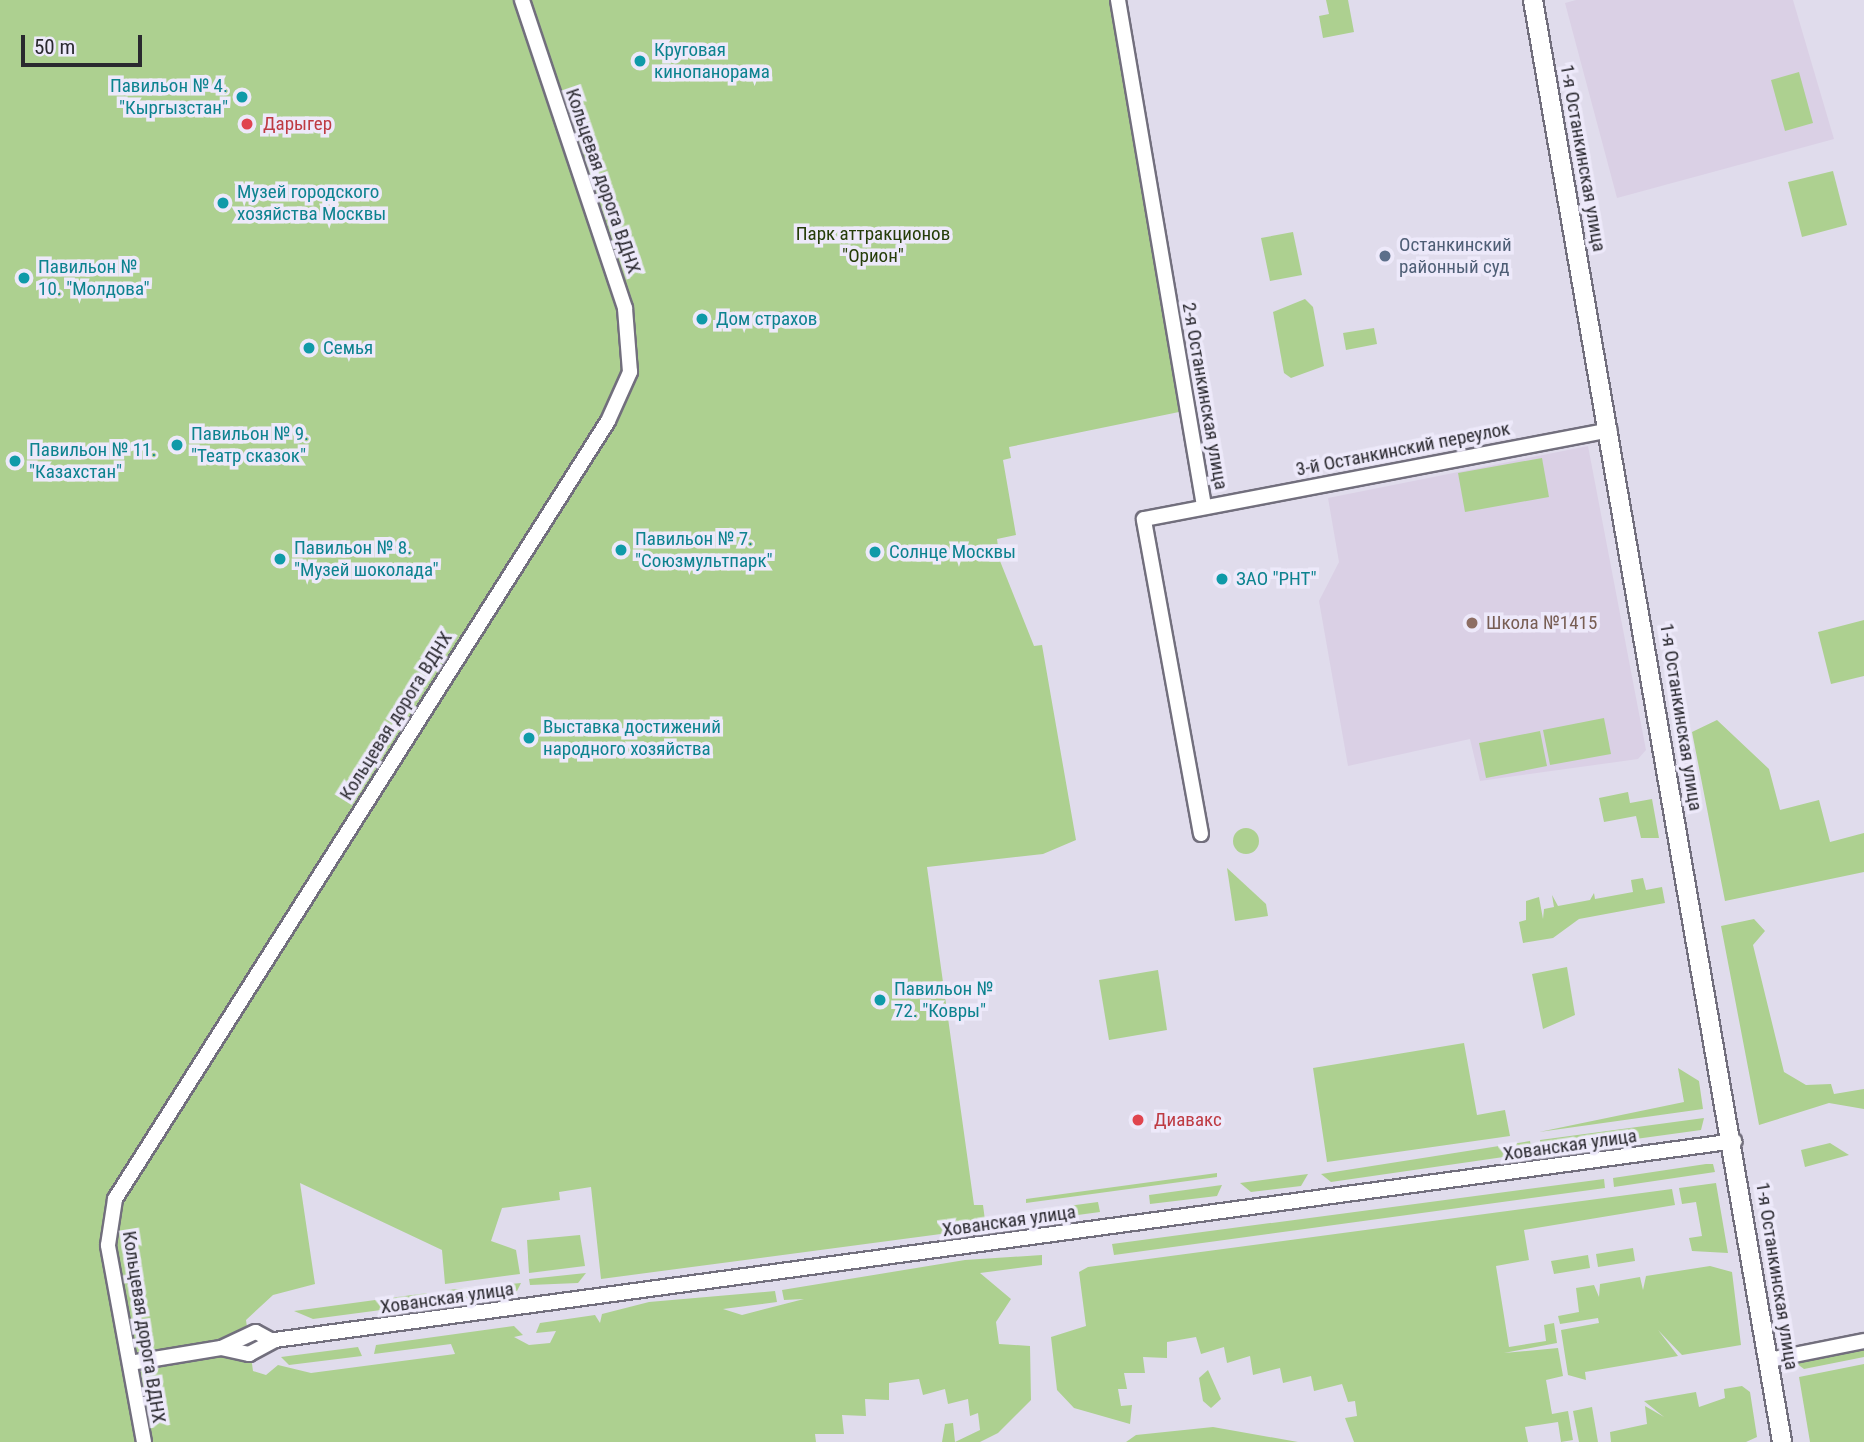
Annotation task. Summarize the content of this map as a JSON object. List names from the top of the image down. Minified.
{"streets":{"street":["1-я Останкинская улица","Кольцевая дорога ВДНХ","2-я Останкинская улица","3-й Останкинский переулок","Хованская улица"]},"crossings":[["1-я Останкинская улица","3-й Останкинский переулок"],["1-я Останкинская улица","Хованская улица"],["Кольцевая дорога ВДНХ","Хованская улица"],["2-я Останкинская улица","3-й Останкинский переулок"]],"parks":["Парк аттракционов \"Орион\""],"places":["Круговая кинопанорама","Павильон № 4. \"Кыргызстан\"","Дарыгер","Музей городского хозяйства Москвы","Останкинский районный суд","Павильон № 10. \"Молдова\"","Дом страхов","Семья","Павильон № 9. \"Театр сказок\"","Павильон № 11. \"Казахстан\"","Павильон № 7. \"Союзмультпарк\"","Солнце Москвы","Павильон № 8. \"Музей шоколада\"","ЗАО \"РНТ\"","Школа №1415","Выставка достижений народного хозяйства","Павильон № 72. \"Ковры\"","Диавакс"],"scale_bar":"50 m"}
